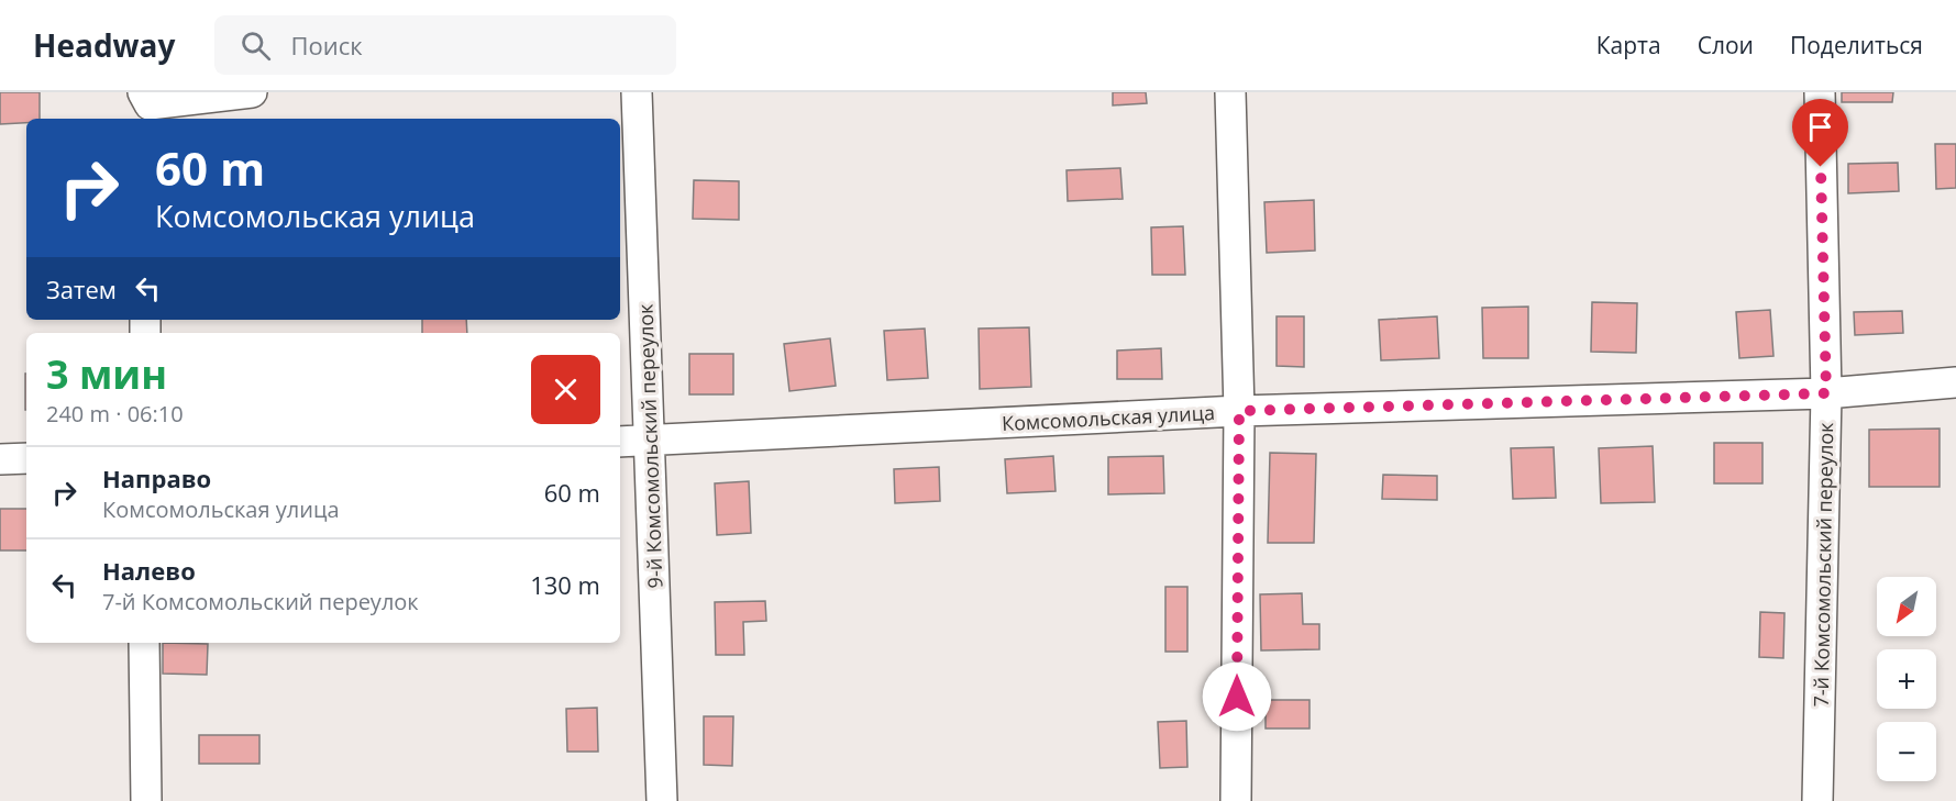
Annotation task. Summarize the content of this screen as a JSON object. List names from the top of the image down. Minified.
{"streets":{"street":["Комсомольская улица","9-й Комсомольский переулок","7-й Комсомольский переулок"]},"crossings":[["Комсомольская улица","9-й Комсомольский переулок"],["Комсомольская улица","7-й Комсомольский переулок"]],"north":"bottom left","page":{"header":"Headway","search":"Поиск","nav":["Карта","Слои","Поделиться"],"turn":["60 m","Комсомольская улица"],"then":"Затем","heading":["3 мин","240 m · 06:10"],"list":[{"name":"Направо","note":"Комсомольская улица","value":"60 m"},{"name":"Налево","note":"7-й Комсомольский переулок","value":"130 m"}],"map_buttons":["+","−"]}}
